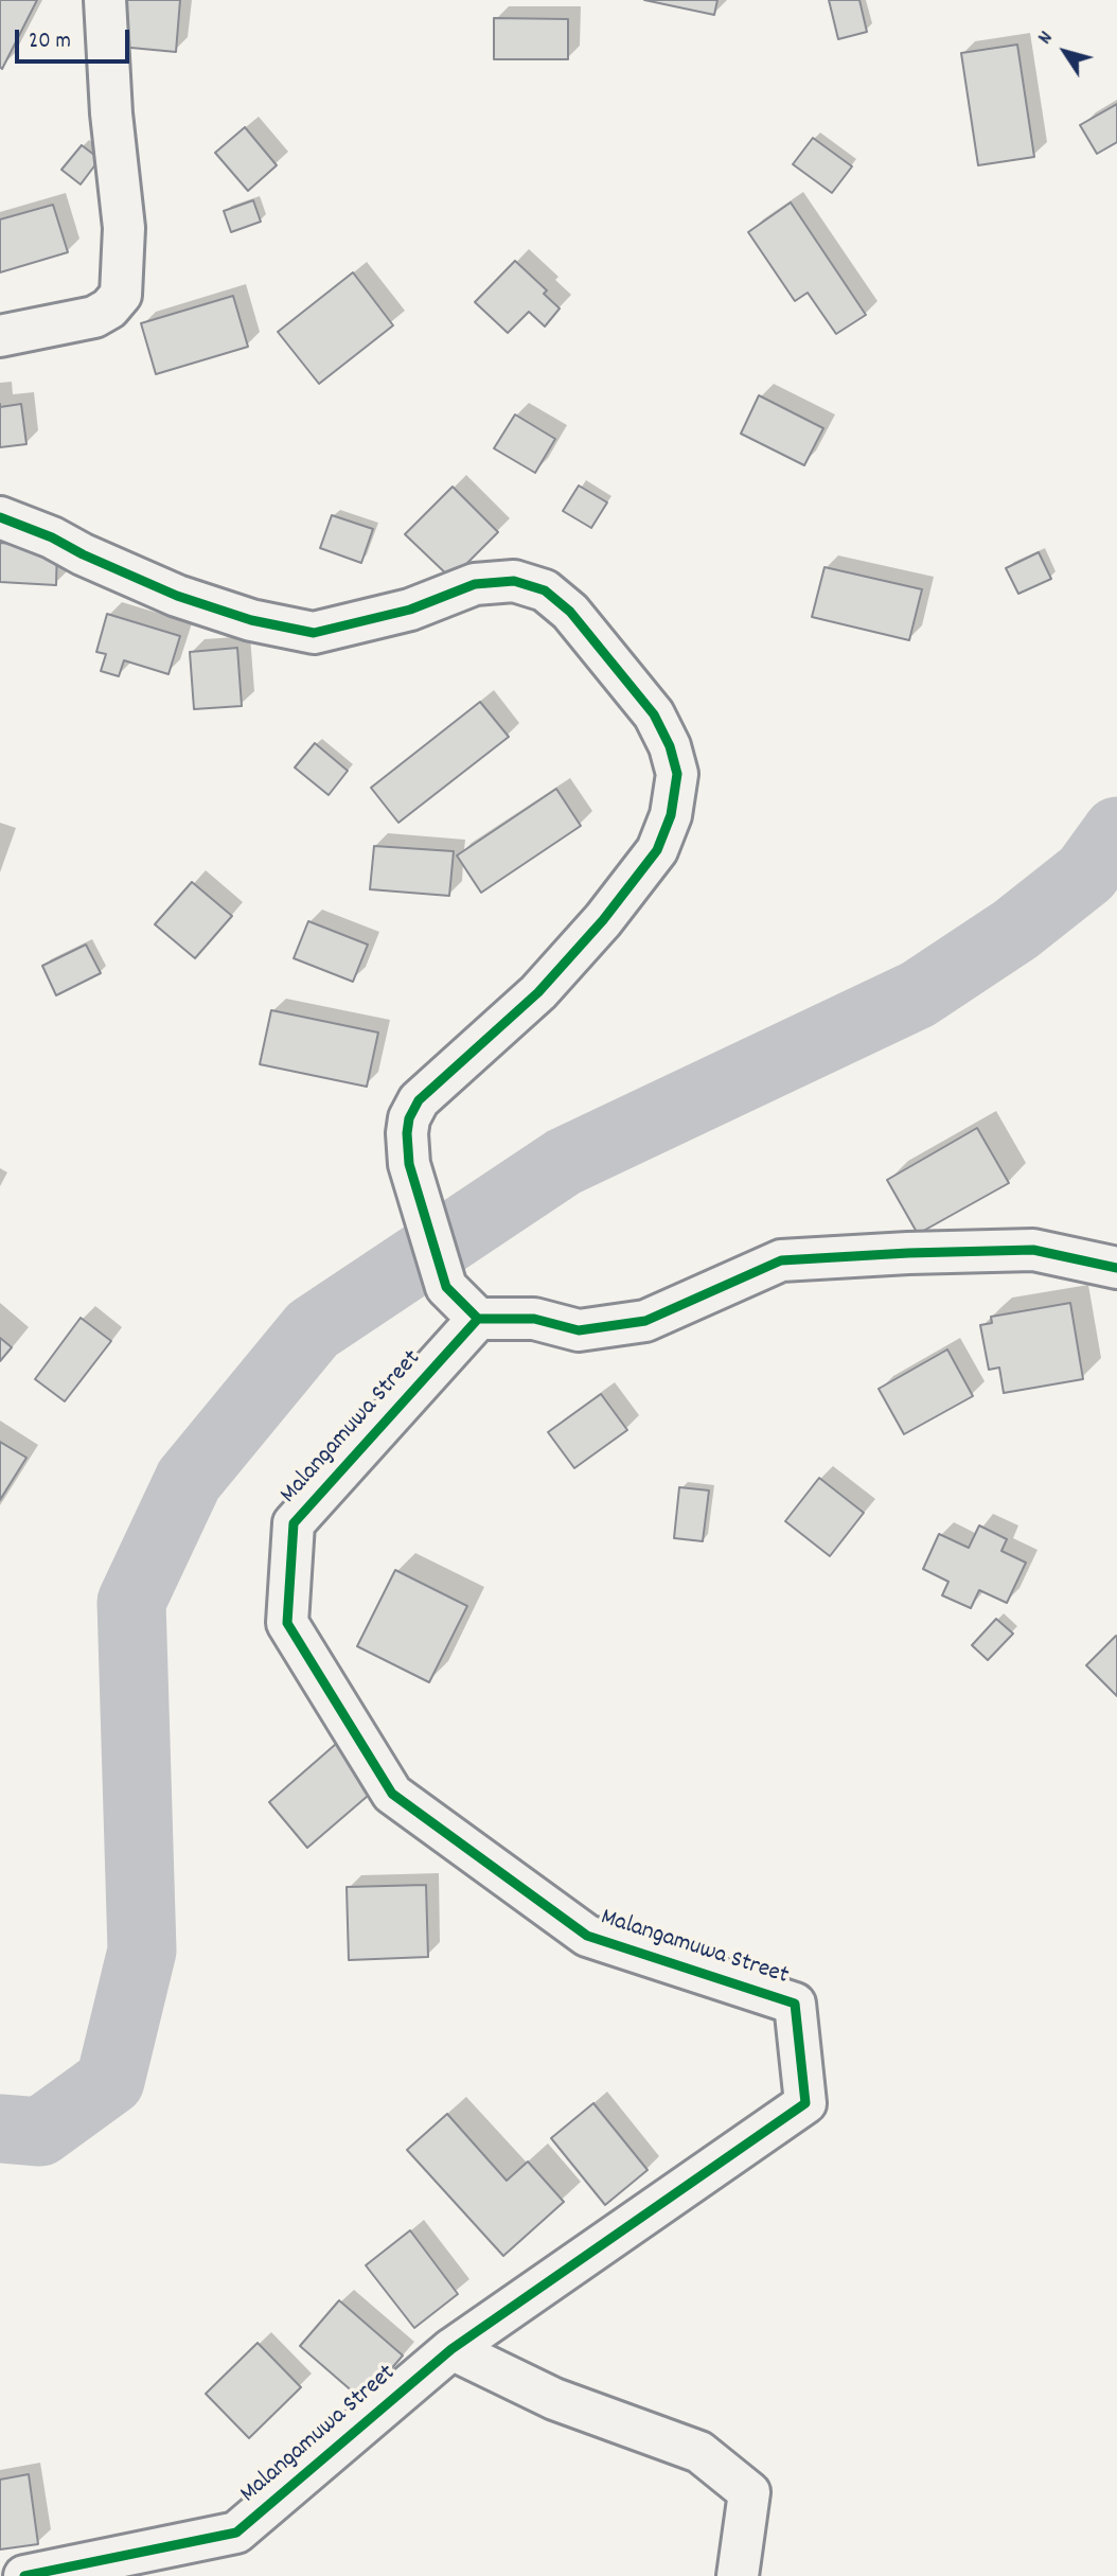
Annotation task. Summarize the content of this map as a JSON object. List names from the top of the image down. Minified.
{"streets":{"street":["Malangamuwa Street"]},"scale_bar":"20 m","north":"top left"}
